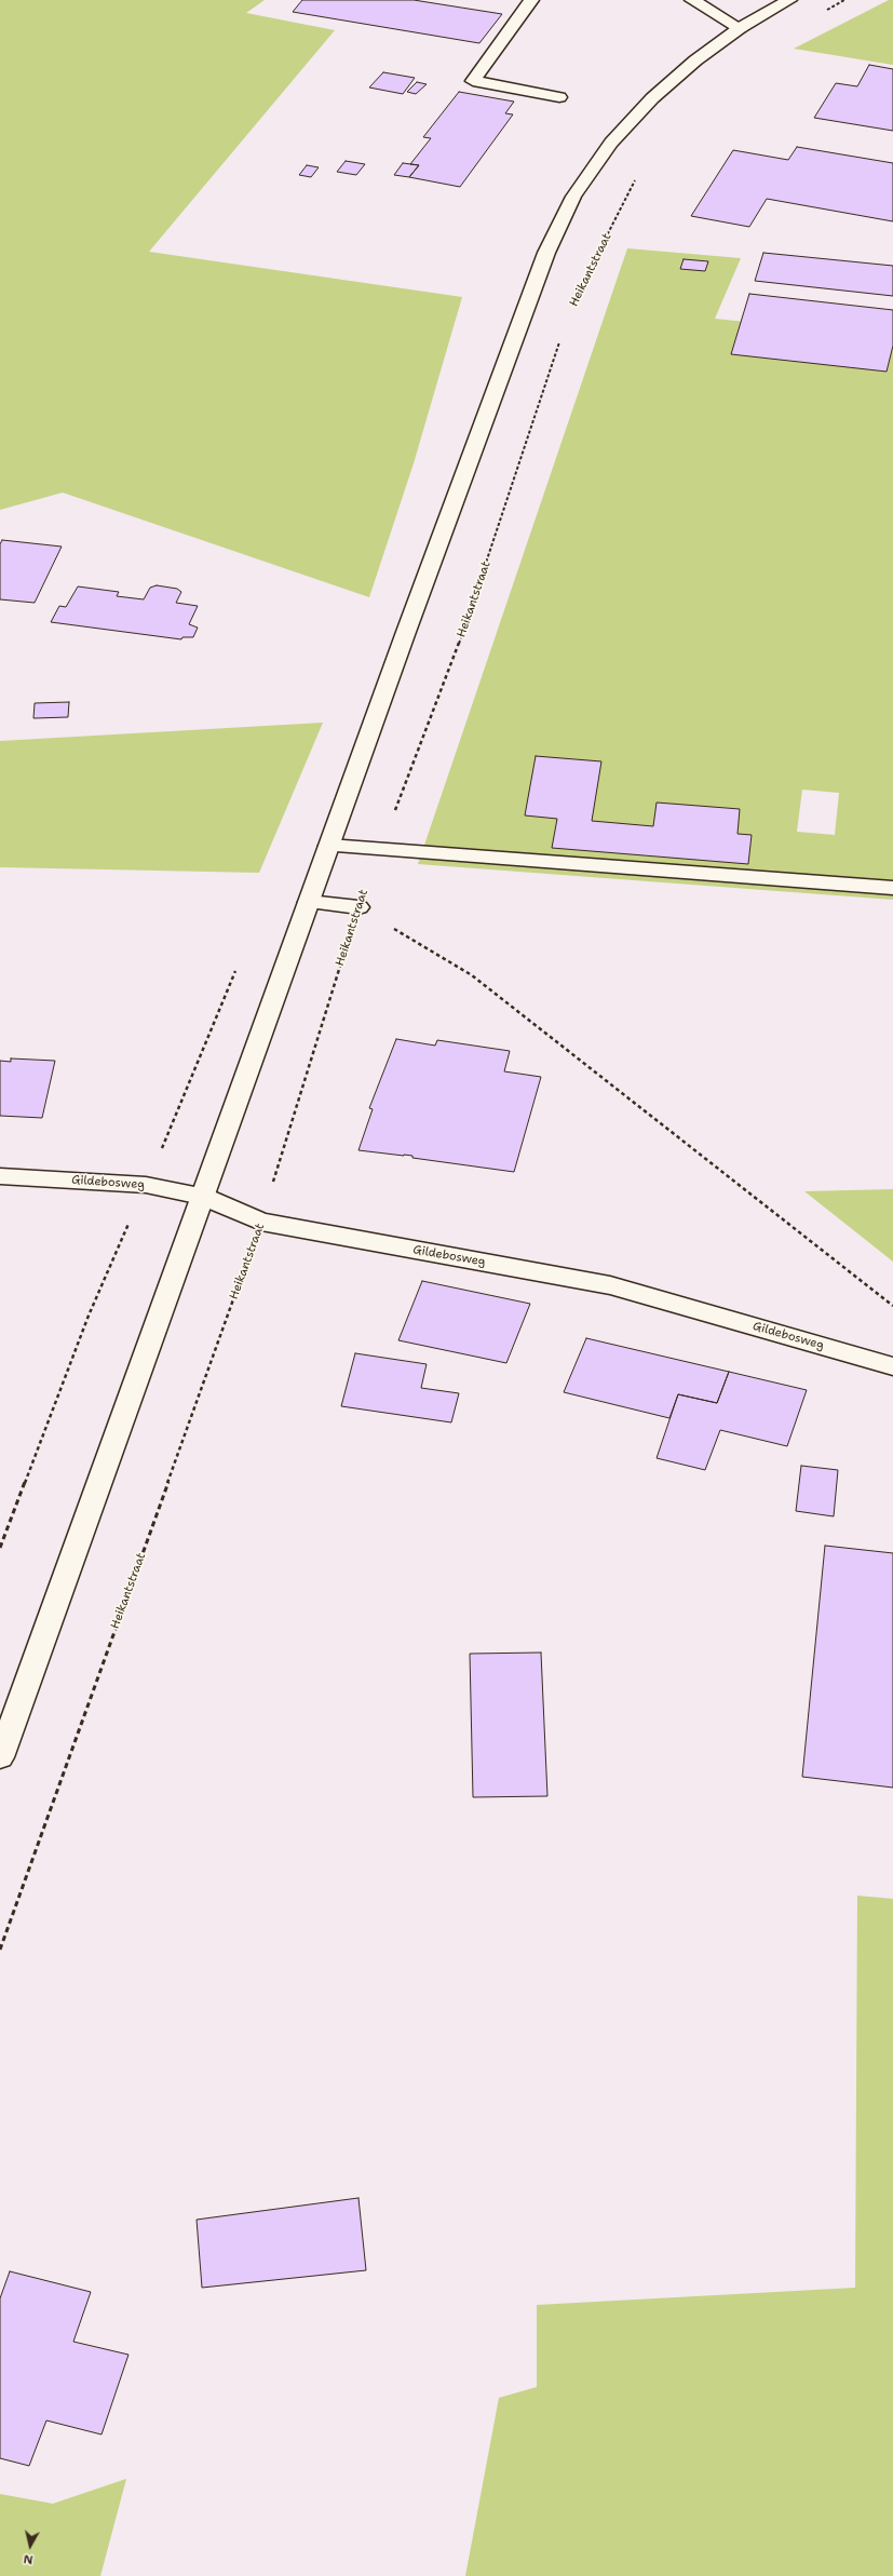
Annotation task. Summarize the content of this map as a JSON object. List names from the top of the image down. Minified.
{"streets":{"street":["Gildebosweg"],"path":["Heikantstraat"]},"crossings":[["Heikantstraat","Gildebosweg"]],"north":"bottom"}
